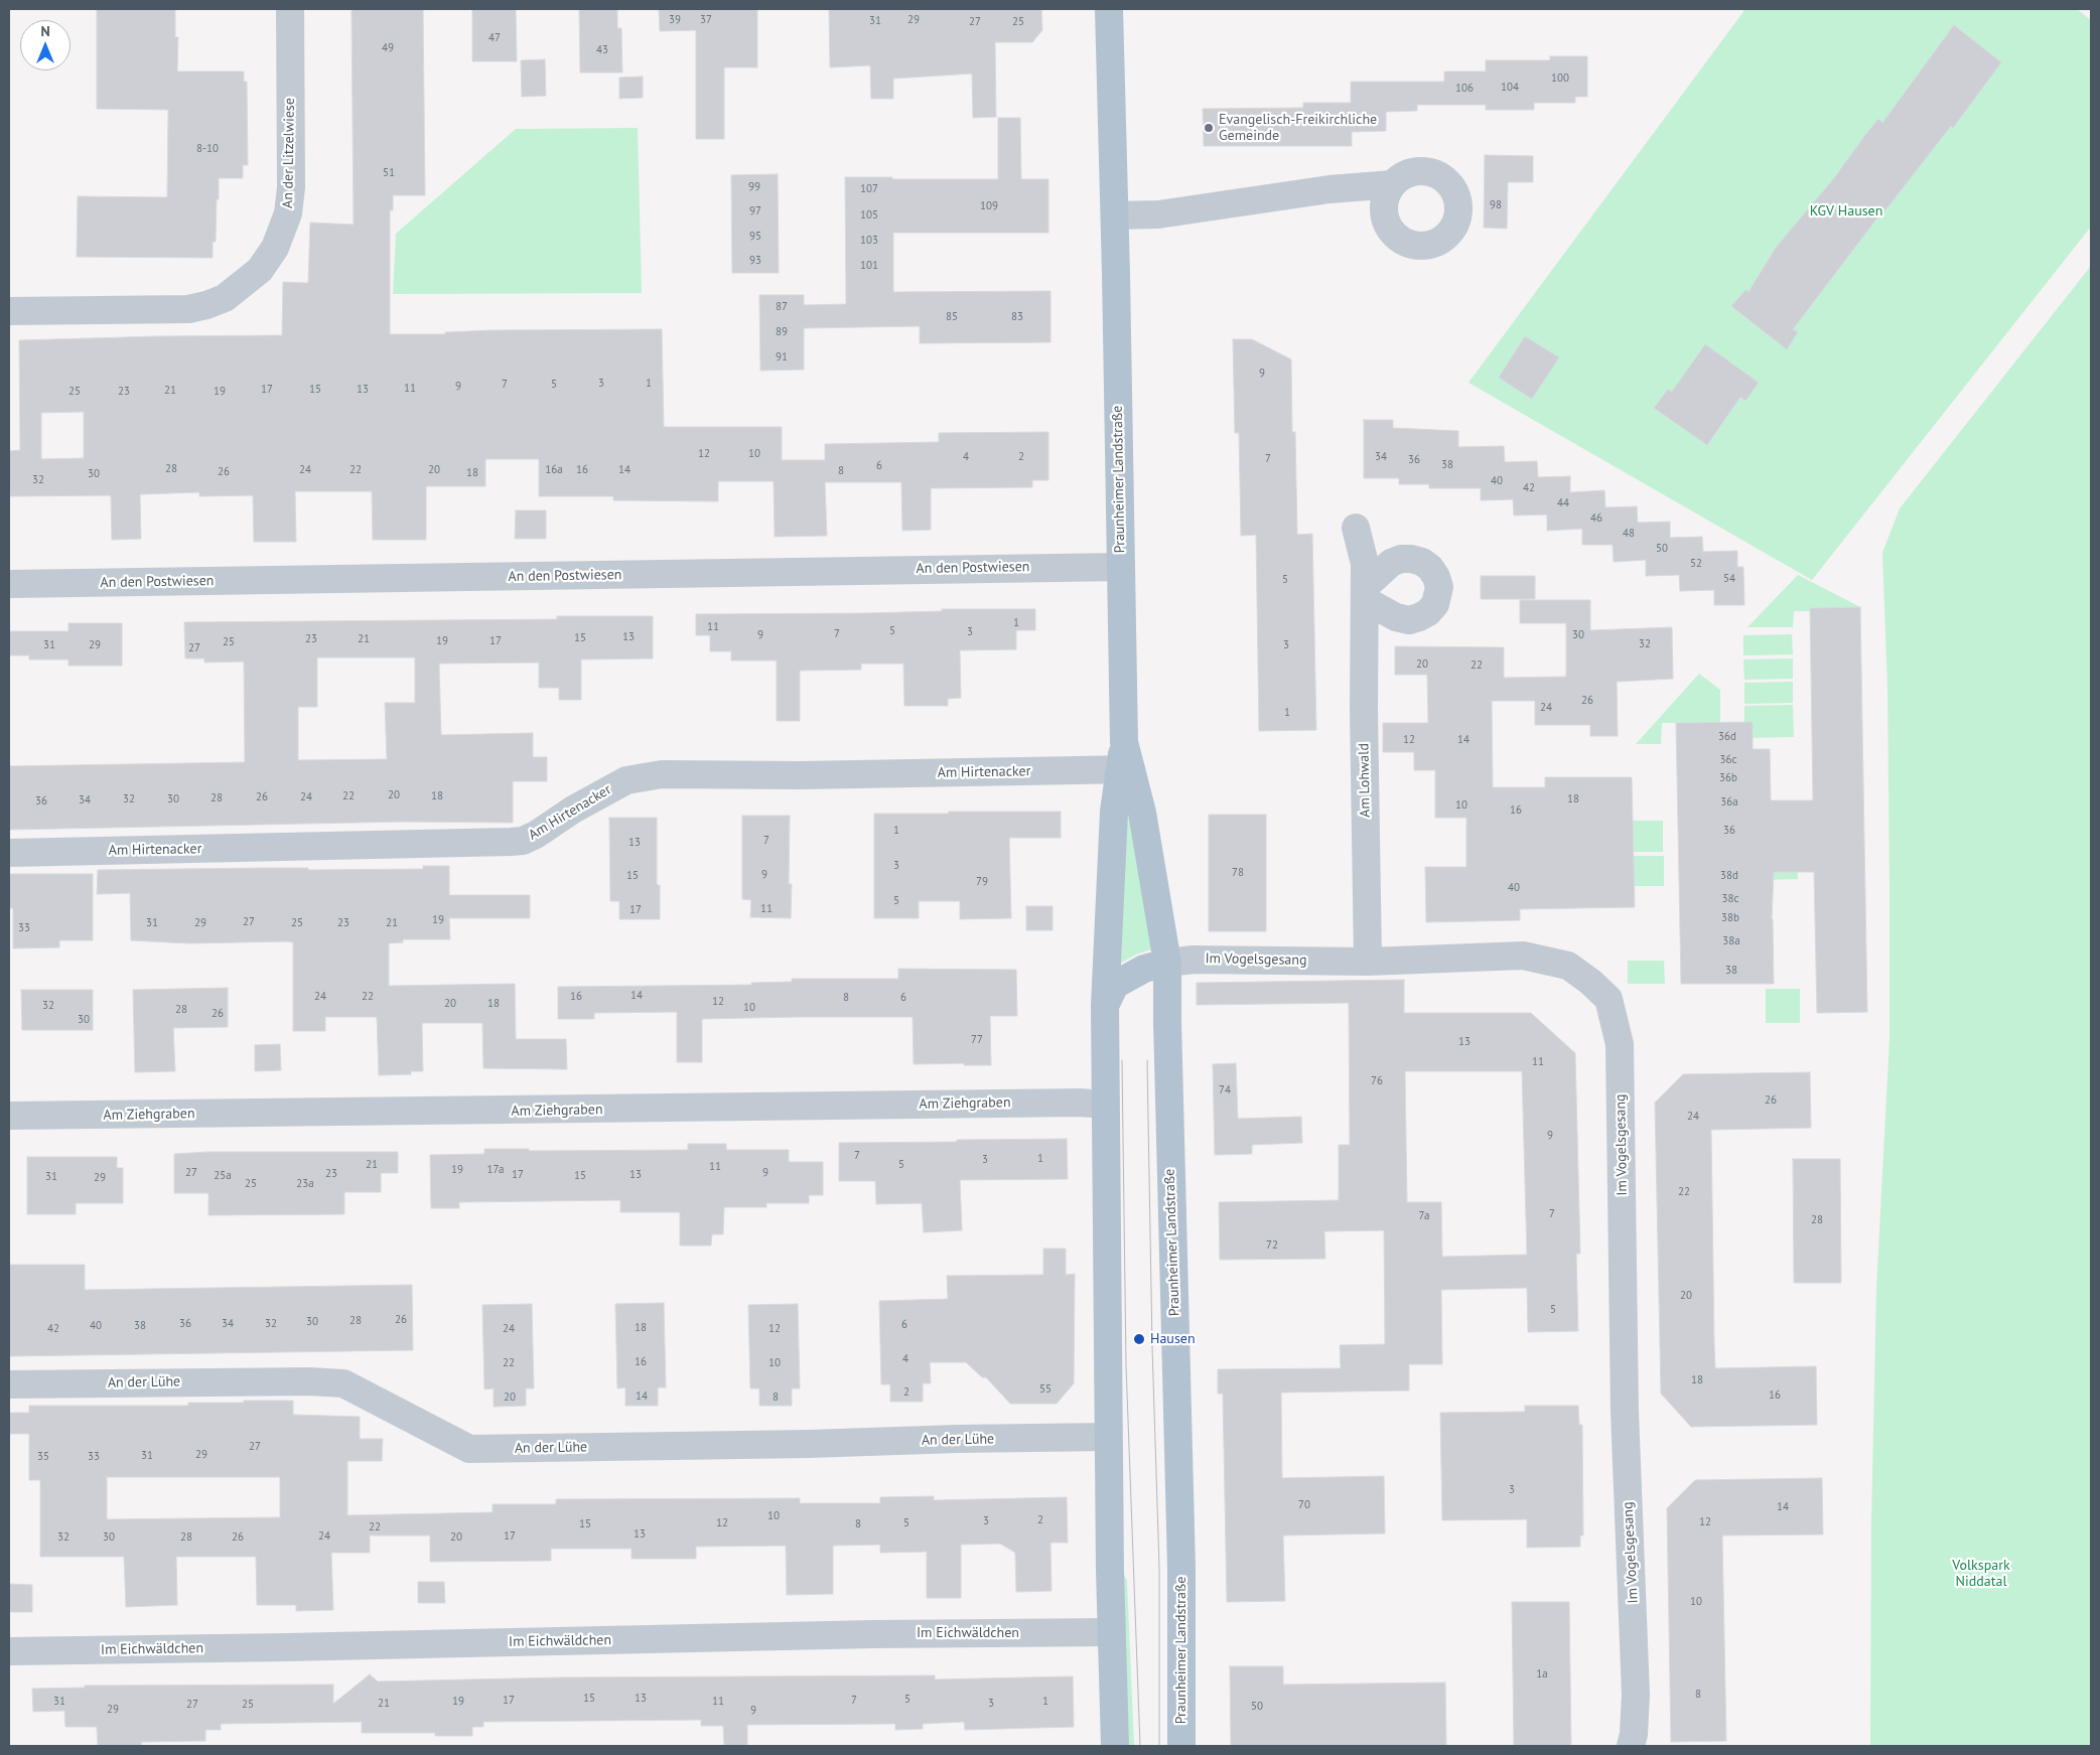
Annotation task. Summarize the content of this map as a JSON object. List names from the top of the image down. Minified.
{"streets":{"main road":["Praunheimer Landstraße"],"street":["An der Litzelwiese","An den Postwiesen","Am Hirtenacker","Am Lohwald","Im Vogelsgesang","Am Ziehgraben","An der Lühe","Im Eichwäldchen"]},"crossings":[["Praunheimer Landstraße","An den Postwiesen"],["Praunheimer Landstraße","Am Hirtenacker"],["Praunheimer Landstraße","Im Vogelsgesang"],["Praunheimer Landstraße","Am Ziehgraben"],["Praunheimer Landstraße","An der Lühe"],["Praunheimer Landstraße","Im Eichwäldchen"],["Am Lohwald","Im Vogelsgesang"]],"parks":["KGV Hausen","Volkspark Niddatal"],"places":["Evangelisch-Freikirchliche Gemeinde","Hausen"],"house_numbers":["39","37","29","31","27","25","47","49","43","100","104","106","8-10","51","99","107","98","109","97","105","95","103","93","101","87","85","83","89","91","9","3","1","7","5","9","11","17","15","13","21","25","23","19","12","10","4","2","34","7","36","38","6","28","24","22","20","16a","16","14","8","26","18","30","32","40","42","44","46","48","50","52","54","5","1","11","5","3","7","9","30","13","15","23","21","19","17","25","32","31","29","3","27","20","22","26","24","1","36d","12","14","36c","36b","20","22","18","26","24","28","32","30","18","34","36","36a","10","16","1","36","7","13","3","78","9","15","38d","79","40","38c","5","11","17","38b","19","27","31","29","25","23","21","33","38a","38","14","24","22","16","8","6","12","20","18","32","10","28","26","30","77","13","11","76","74","26","24","9","7","1","3","21","5","11","19","17a","27","9","23","17","13","25a","15","31","29","25","23a","22","7","7a","28","72","20","5","26","28","30","36","34","32","6","40","38","18","42","24","12","4","16","22","10","18","55","2","16","14","20","8","27","29","31","35","33","3","70","14","10","2","3","12","12","5","15","8","22","13","24","17","32","30","28","26","20","10","1a","8","15","13","5","17","7","31","19","11","1","21","3","27","25","50","29","9"],"north":"top"}
